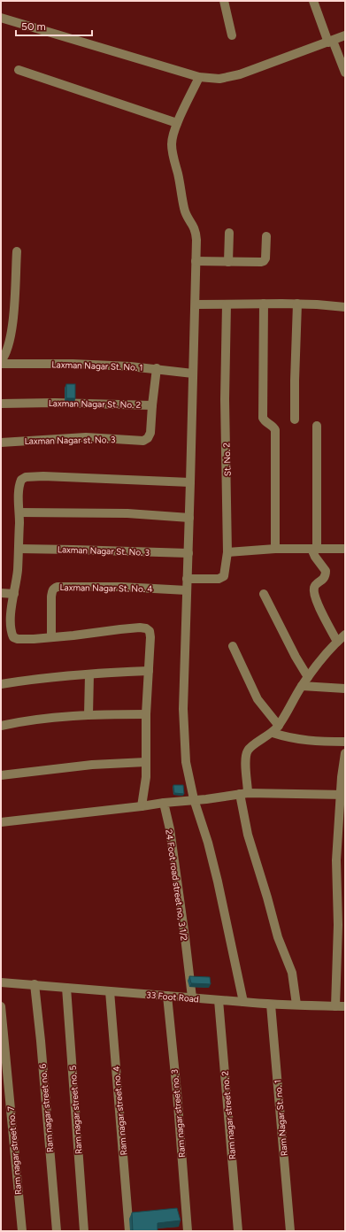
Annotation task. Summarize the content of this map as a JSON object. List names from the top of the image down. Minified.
{"streets":{"street":["Laxman Nagar St. No. 1","Laxman Nagar St. No. 2","Laxman Nagar st. No. 3","St. No. 2","Laxman Nagar St. No. 3","Laxman Nagar St. No. 4","24 Foot road street no, 3 1/2","33 Foot Road","Ram nagar street no. 6","Ram nagar street no. 5","Ram nagar street no. 4","Ram nagar street no. 3","Ram nagar street no. 2","Ram Nagar St. no. 1","Ram nagar street no. 7"]},"crossings":[["Laxman Nagar St. No. 1","Laxman Nagar St. No. 2"],["Laxman Nagar St. No. 2","Laxman Nagar st. No. 3"],["24 Foot road street no, 3 1/2","33 Foot Road"],["33 Foot Road","Ram nagar street no. 6"],["33 Foot Road","Ram nagar street no. 5"],["33 Foot Road","Ram nagar street no. 4"],["33 Foot Road","Ram nagar street no. 3"],["33 Foot Road","Ram nagar street no. 2"],["33 Foot Road","Ram Nagar St. no. 1"]],"scale_bar":"50 m"}
